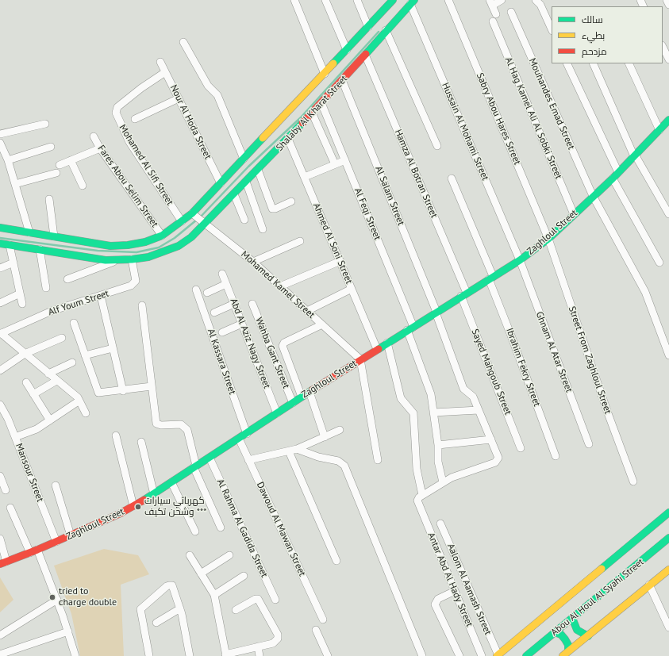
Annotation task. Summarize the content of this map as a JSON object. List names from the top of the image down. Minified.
{"streets":{"street":["Mouhandes Emad Street","Shalaby Al Kharat Street","Al Hag Kamel Ali Al Sobki Street","Sabry Abou Hares Street","Nour Al Hoda Street","Hussain Al Mohami Street","Mohamed Al Sifi Street","Hamza Al Botran Street","Fares Abou Selim Street","Al Salam Street","Al Feqi Street","Zaghloul Street","Ahmed Al Soni Street","Mohamed Kamel Street","Alf Youm Street","Abd Al Aziz Nagy Street","Ghnam Al Atar Street","Wahba Gant Street","Street From Zaghloul Street","Al Kassara Street","Ibrahim Fekry Street","Sayed Mahgoub Street","Mansour Street","Al Rahma Al Gadida Street","Dawoud Al Mawan Street","Antar Abd Al Hady Street","Aalom Al Aamash Street","Abou Al Houl Al Syahi Street"]},"crossings":[["Mouhandes Emad Street","Zaghloul Street"],["Shalaby Al Kharat Street","Nour Al Hoda Street"],["Shalaby Al Kharat Street","Hussain Al Mohami Street"],["Shalaby Al Kharat Street","Mohamed Al Sifi Street"],["Shalaby Al Kharat Street","Hamza Al Botran Street"],["Shalaby Al Kharat Street","Fares Abou Selim Street"],["Shalaby Al Kharat Street","Al Salam Street"],["Shalaby Al Kharat Street","Al Feqi Street"],["Shalaby Al Kharat Street","Ahmed Al Soni Street"],["Shalaby Al Kharat Street","Mohamed Kamel Street"],["Shalaby Al Kharat Street","Alf Youm Street"],["Al Hag Kamel Ali Al Sobki Street","Zaghloul Street"],["Sabry Abou Hares Street","Zaghloul Street"],["Sabry Abou Hares Street","Street From Zaghloul Street"],["Nour Al Hoda Street","Mohamed Al Sifi Street"],["Hussain Al Mohami Street","Zaghloul Street"],["Hussain Al Mohami Street","Ghnam Al Atar Street"],["Hamza Al Botran Street","Zaghloul Street"],["Hamza Al Botran Street","Sayed Mahgoub Street"],["Al Salam Street","Al Feqi Street"],["Al Salam Street","Zaghloul Street"],["Al Feqi Street","Zaghloul Street"],["Zaghloul Street","Ahmed Al Soni Street"],["Zaghloul Street","Mohamed Kamel Street"],["Zaghloul Street","Abd Al Aziz Nagy Street"],["Zaghloul Street","Ghnam Al Atar Street"],["Zaghloul Street","Wahba Gant Street"],["Zaghloul Street","Street From Zaghloul Street"],["Zaghloul Street","Al Kassara Street"],["Zaghloul Street","Ibrahim Fekry Street"],["Zaghloul Street","Sayed Mahgoub Street"],["Zaghloul Street","Mansour Street"],["Zaghloul Street","Al Rahma Al Gadida Street"],["Zaghloul Street","Dawoud Al Mawan Street"]],"places":["كهربائي سيارات وشحن تكيف ***","tried to charge double"],"legend":["سالك","بطيء","مزدحم"]}
